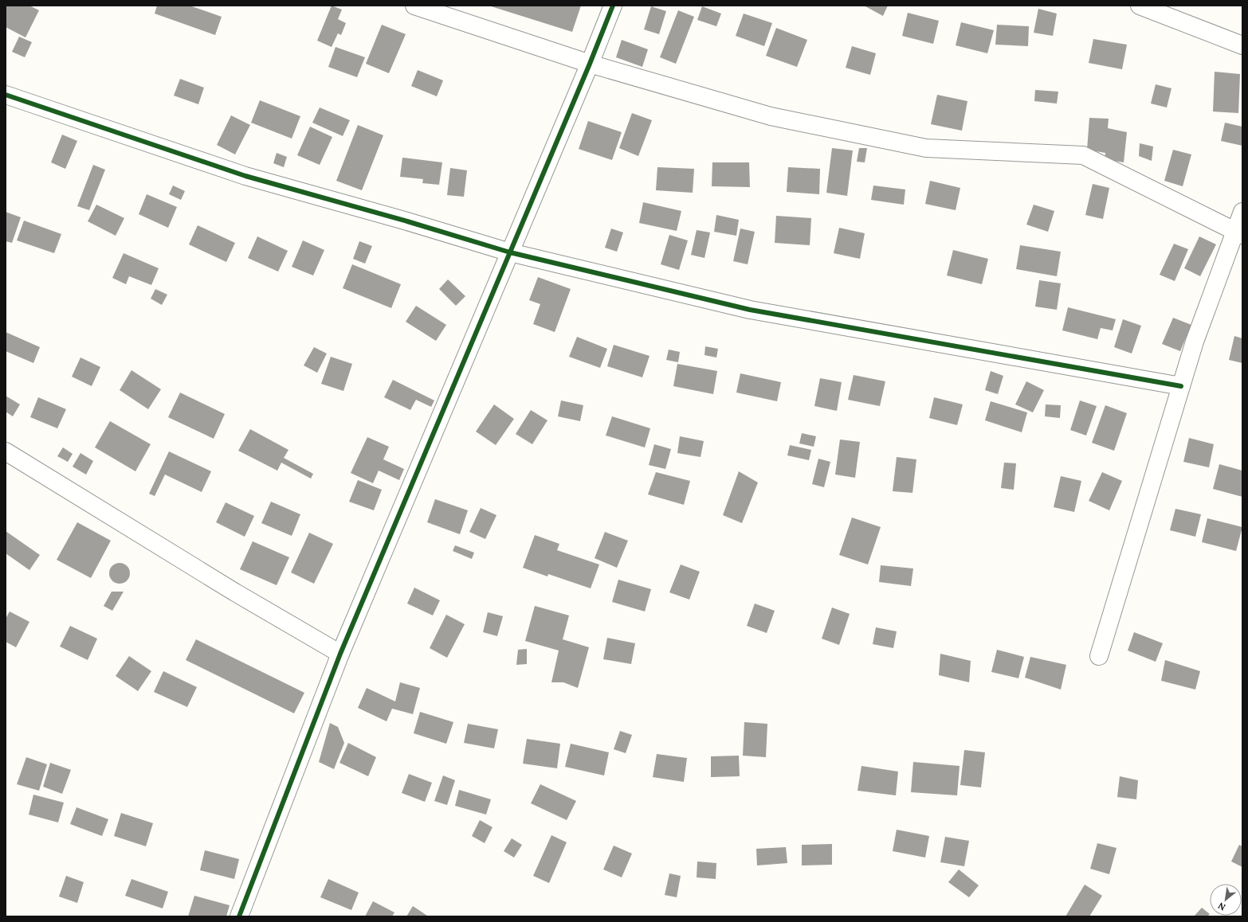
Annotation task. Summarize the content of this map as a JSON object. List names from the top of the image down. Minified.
{"north":"bottom left"}
